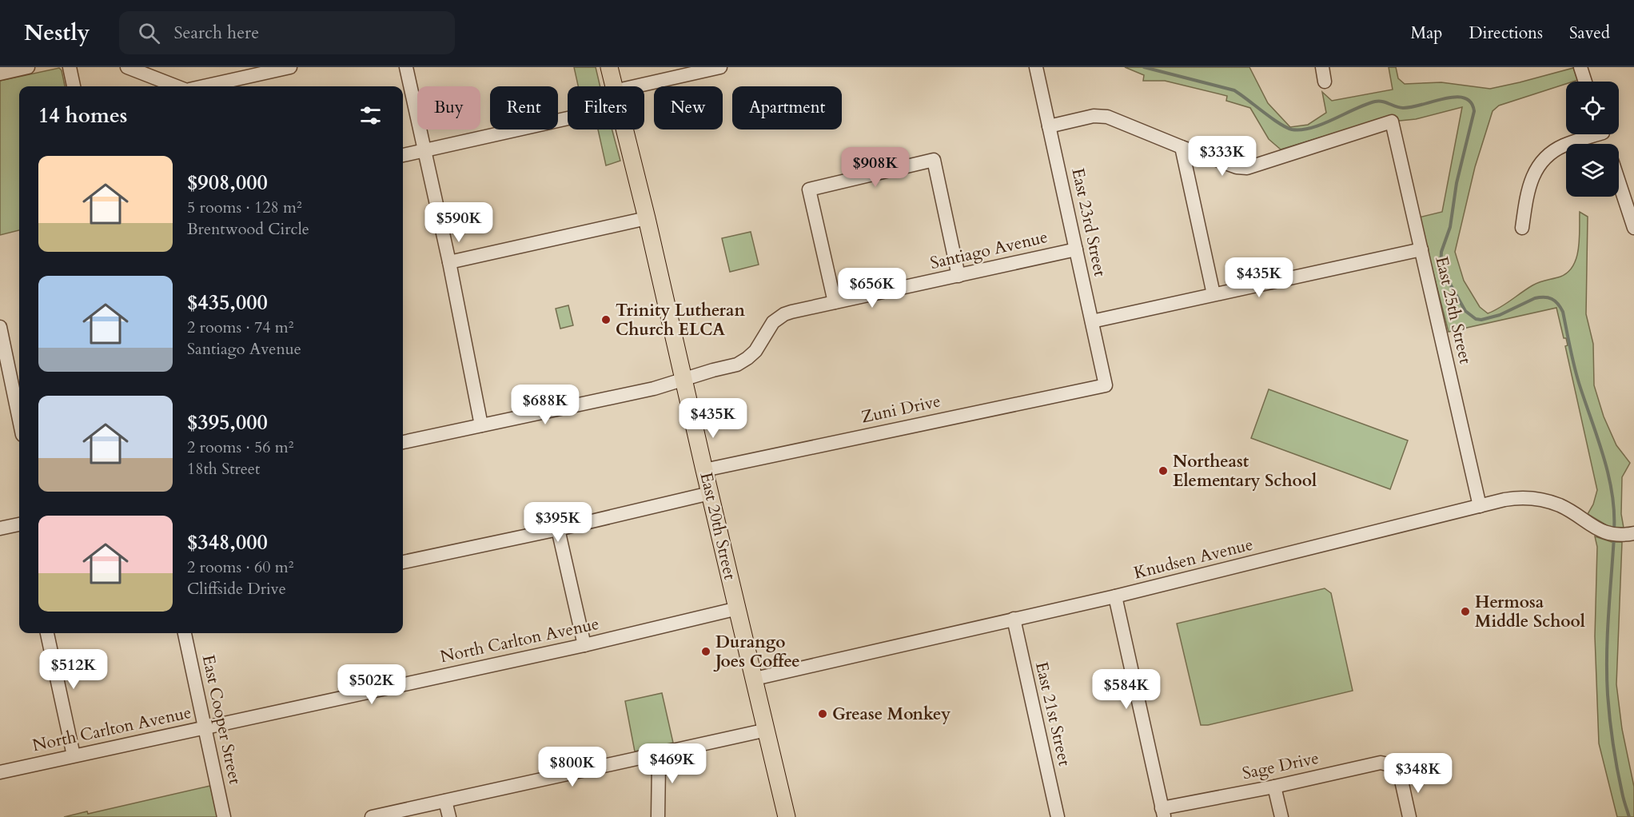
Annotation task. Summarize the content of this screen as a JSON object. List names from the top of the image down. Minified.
{"streets":{"main road":["East 20th Street"],"street":["East 23rd Street","Santiago Avenue","East 25th Street","Zuni Drive","Knudsen Avenue","North Carlton Avenue","East 21st Street","East Cooper Street","Sage Drive"]},"crossings":[["East 23rd Street","Santiago Avenue"],["East 23rd Street","Zuni Drive"],["Santiago Avenue","East 20th Street"],["East 25th Street","Knudsen Avenue"],["Zuni Drive","East 20th Street"],["East 20th Street","Knudsen Avenue"],["East 20th Street","North Carlton Avenue"],["Knudsen Avenue","East 21st Street"],["North Carlton Avenue","East Cooper Street"]],"places":["Trinity Lutheran Church ELCA","Northeast Elementary School","Hermosa Middle School","Durango Joes Coffee","Grease Monkey"],"page":{"header":"Nestly","search":"Search here","nav":["Map","Directions","Saved"],"chip":["Buy","Rent","Filters","New","Apartment"],"heading":"14 homes","price":["$333K","$908K","$590K","$435K","$656K","$688K","$435K","$395K","$512K","$502K","$584K","$469K","$800K","$348K"],"list":[{"name":"$908,000","note":"5 rooms · 128 m² · Brentwood Circle"},{"name":"$435,000","note":"2 rooms · 74 m² · Santiago Avenue"},{"name":"$395,000","note":"2 rooms · 56 m² · 18th Street"},{"name":"$348,000","note":"2 rooms · 60 m² · Cliffside Drive"}]}}
